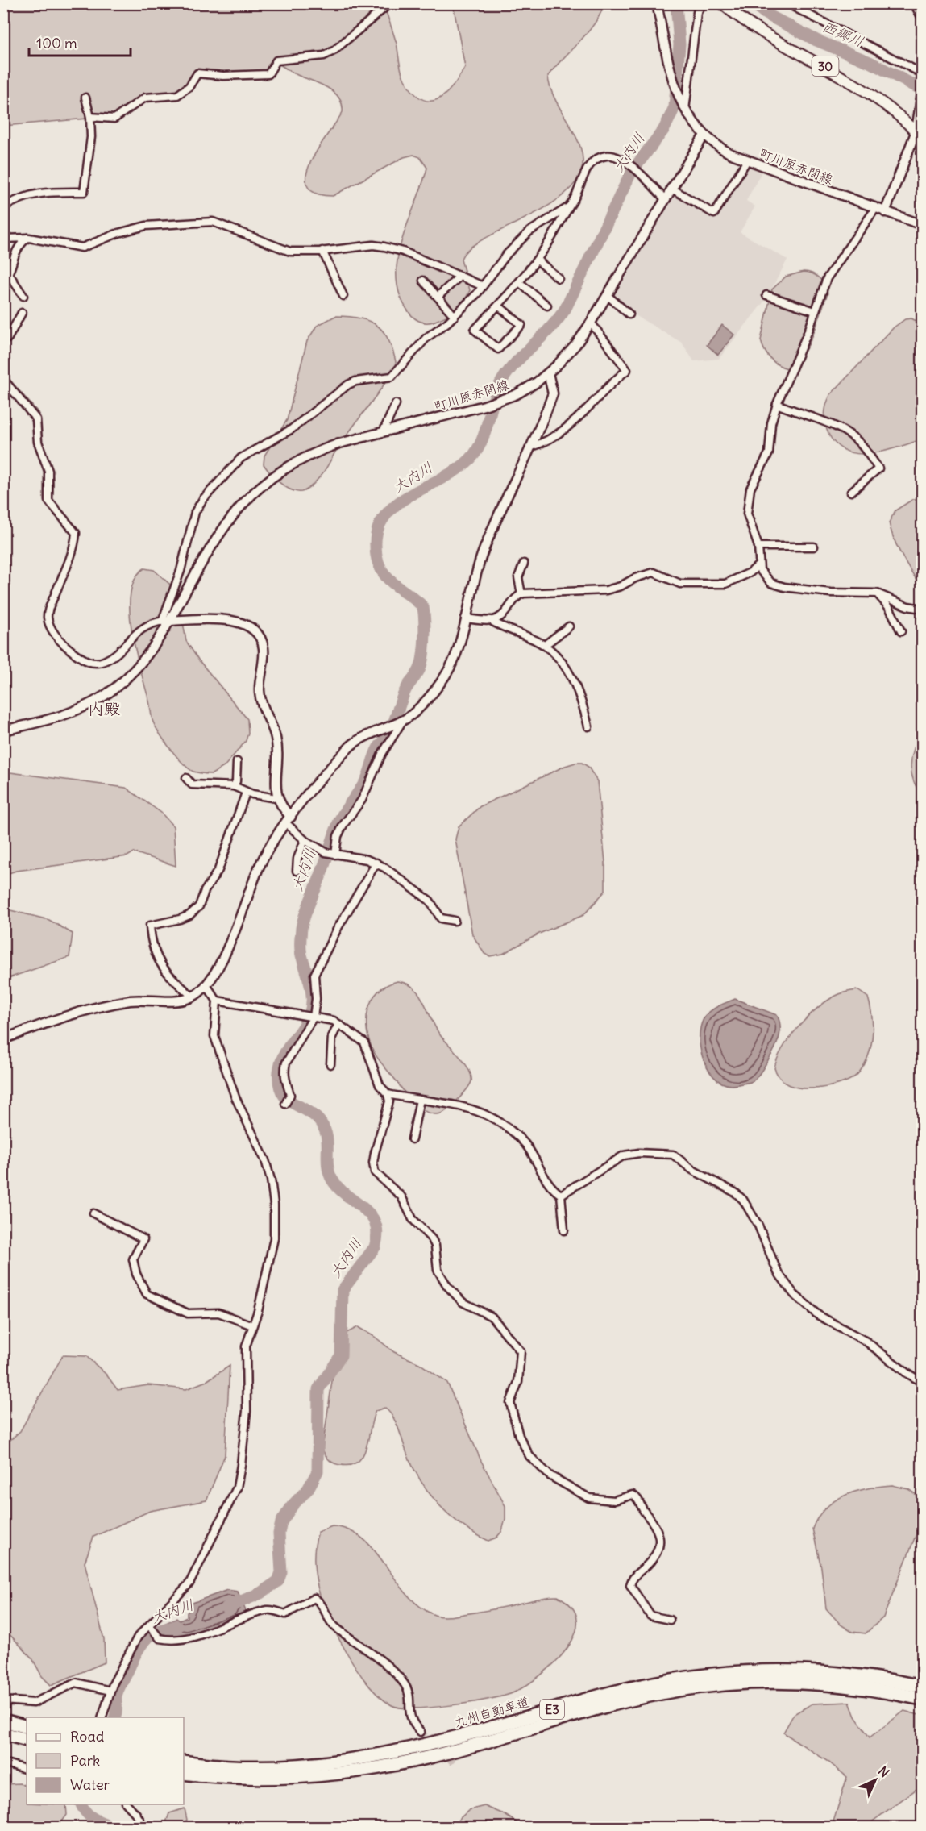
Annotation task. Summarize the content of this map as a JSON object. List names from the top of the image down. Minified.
{"streets":{"highway":["E3","九州自動車道"],"main road":["30"],"street":["町川原赤間線"]},"districts":["内殿"],"water":["西郷川","大内川"],"legend":["Road","Park","Water"],"scale_bar":"100 m","north":"top right"}
